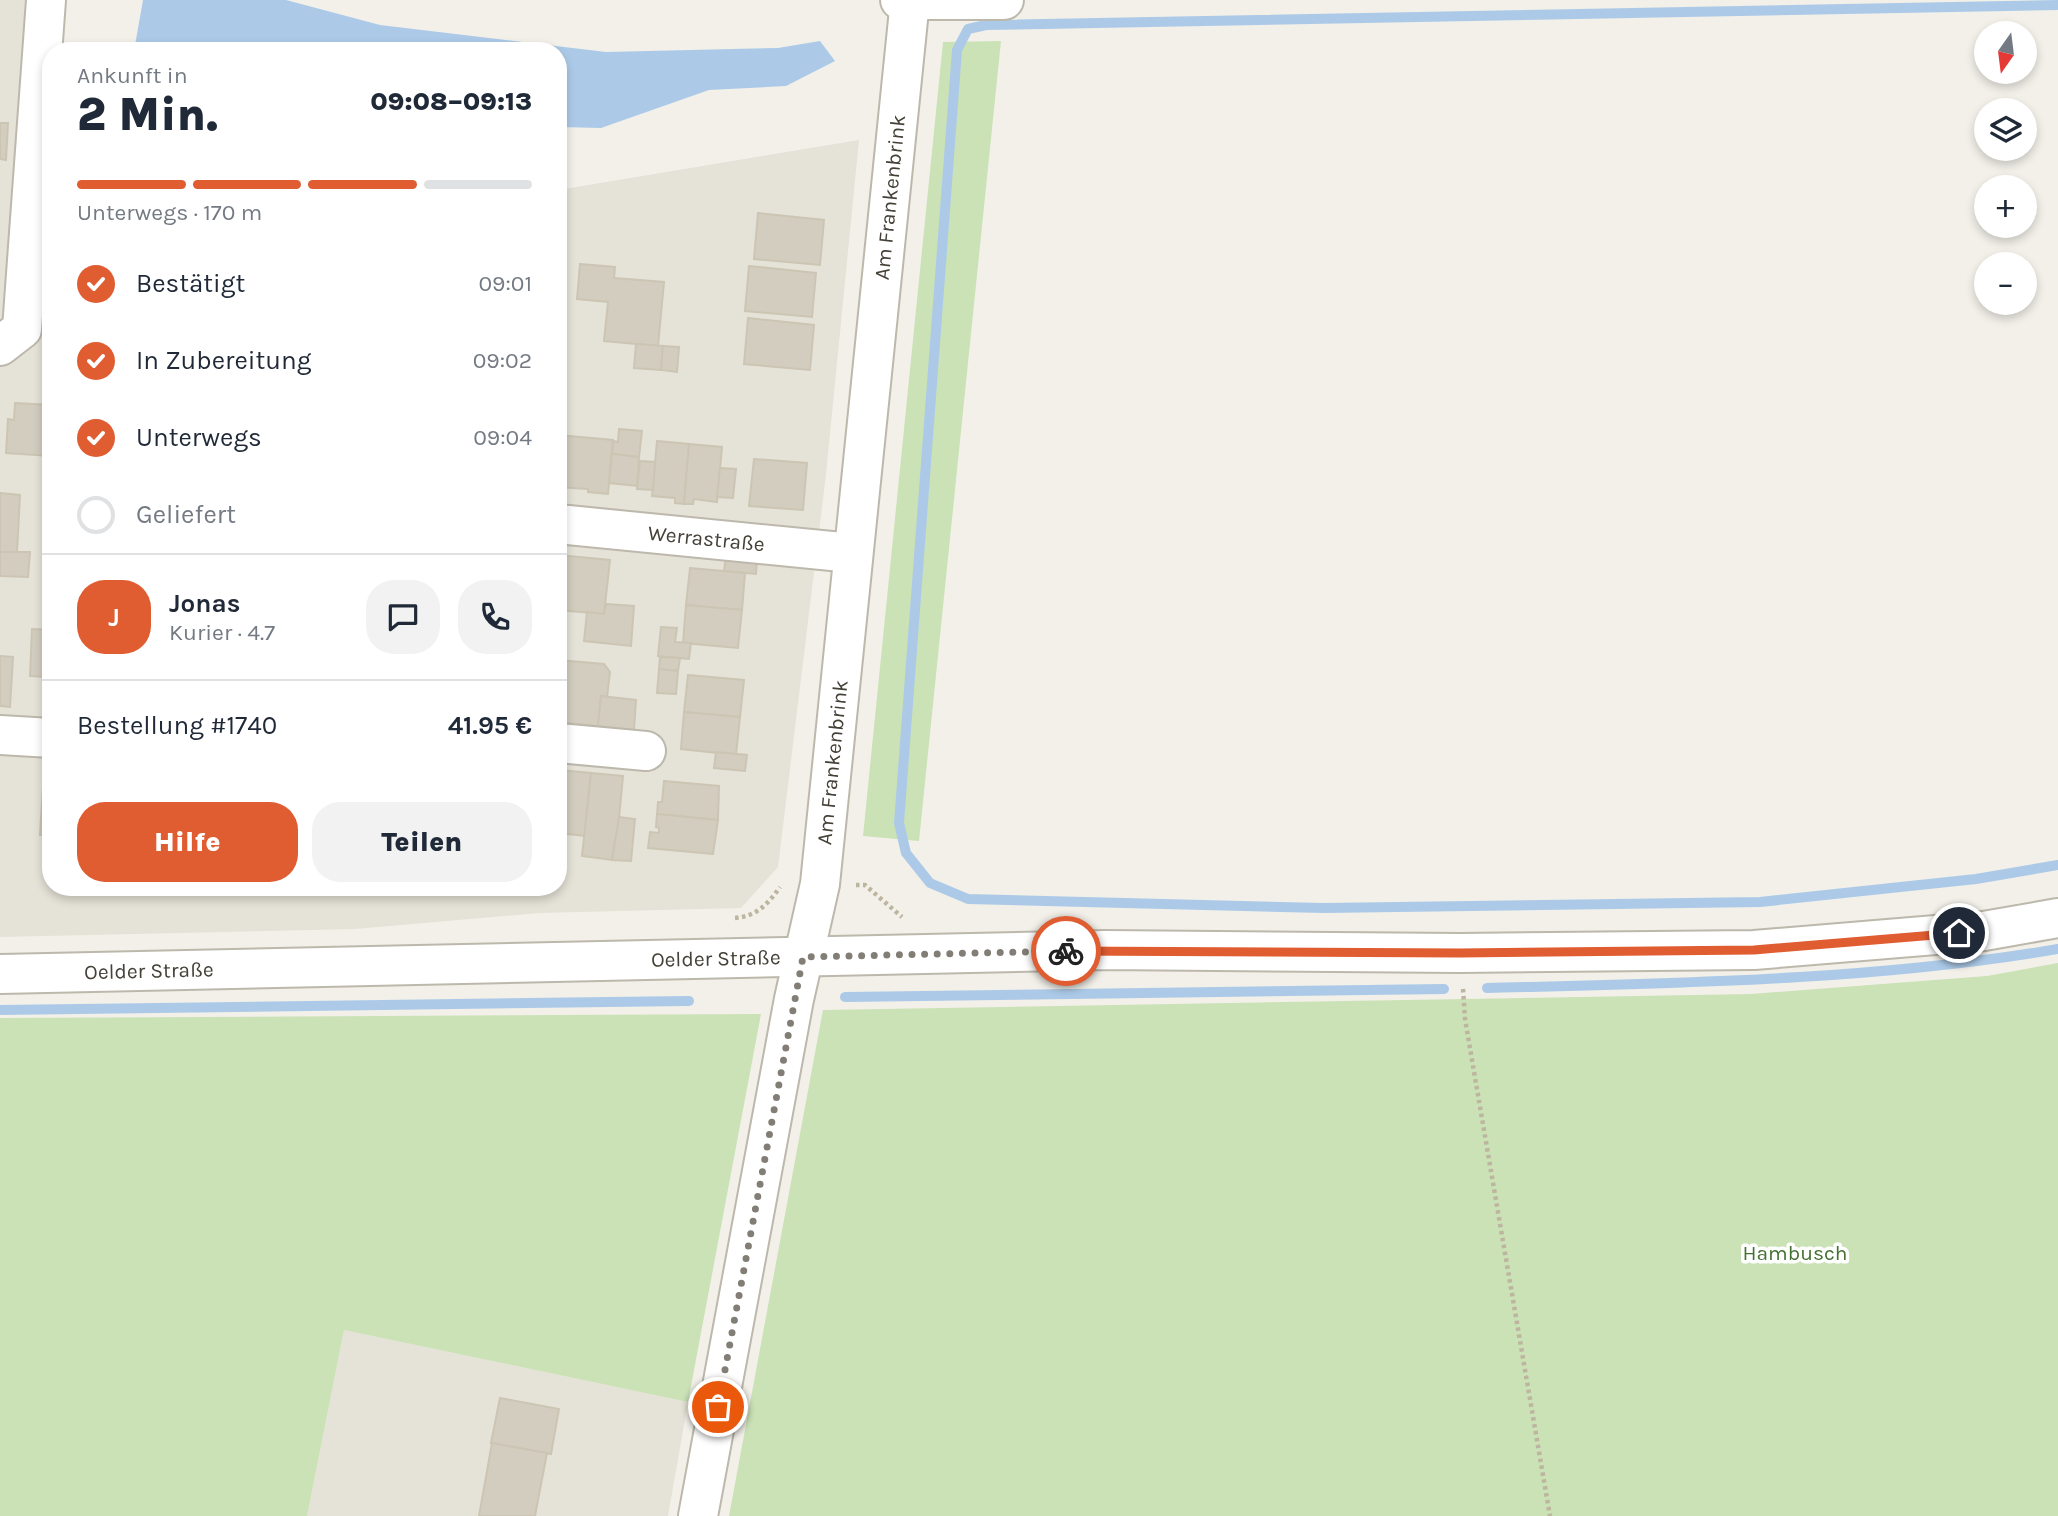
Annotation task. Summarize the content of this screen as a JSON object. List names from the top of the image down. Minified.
{"streets":{"street":["Am Frankenbrink","Werrastraße","Oelder Straße"]},"crossings":[["Am Frankenbrink","Werrastraße"],["Am Frankenbrink","Oelder Straße"]],"parks":["Hambusch"],"north":"bottom","page":{"map_buttons":["+","−"],"heading":["2 Min.","Ankunft in","09:08–09:13"],"panel":["Jonas","Kurier · 4.7","Bestellung #1740","41.95 €"],"bar":"Unterwegs · 170 m","list":[["Bestätigt","09:01"],["In Zubereitung","09:02"],["Unterwegs","09:04"],"Geliefert"],"round":"J","buttons":["Hilfe","Teilen"]}}
